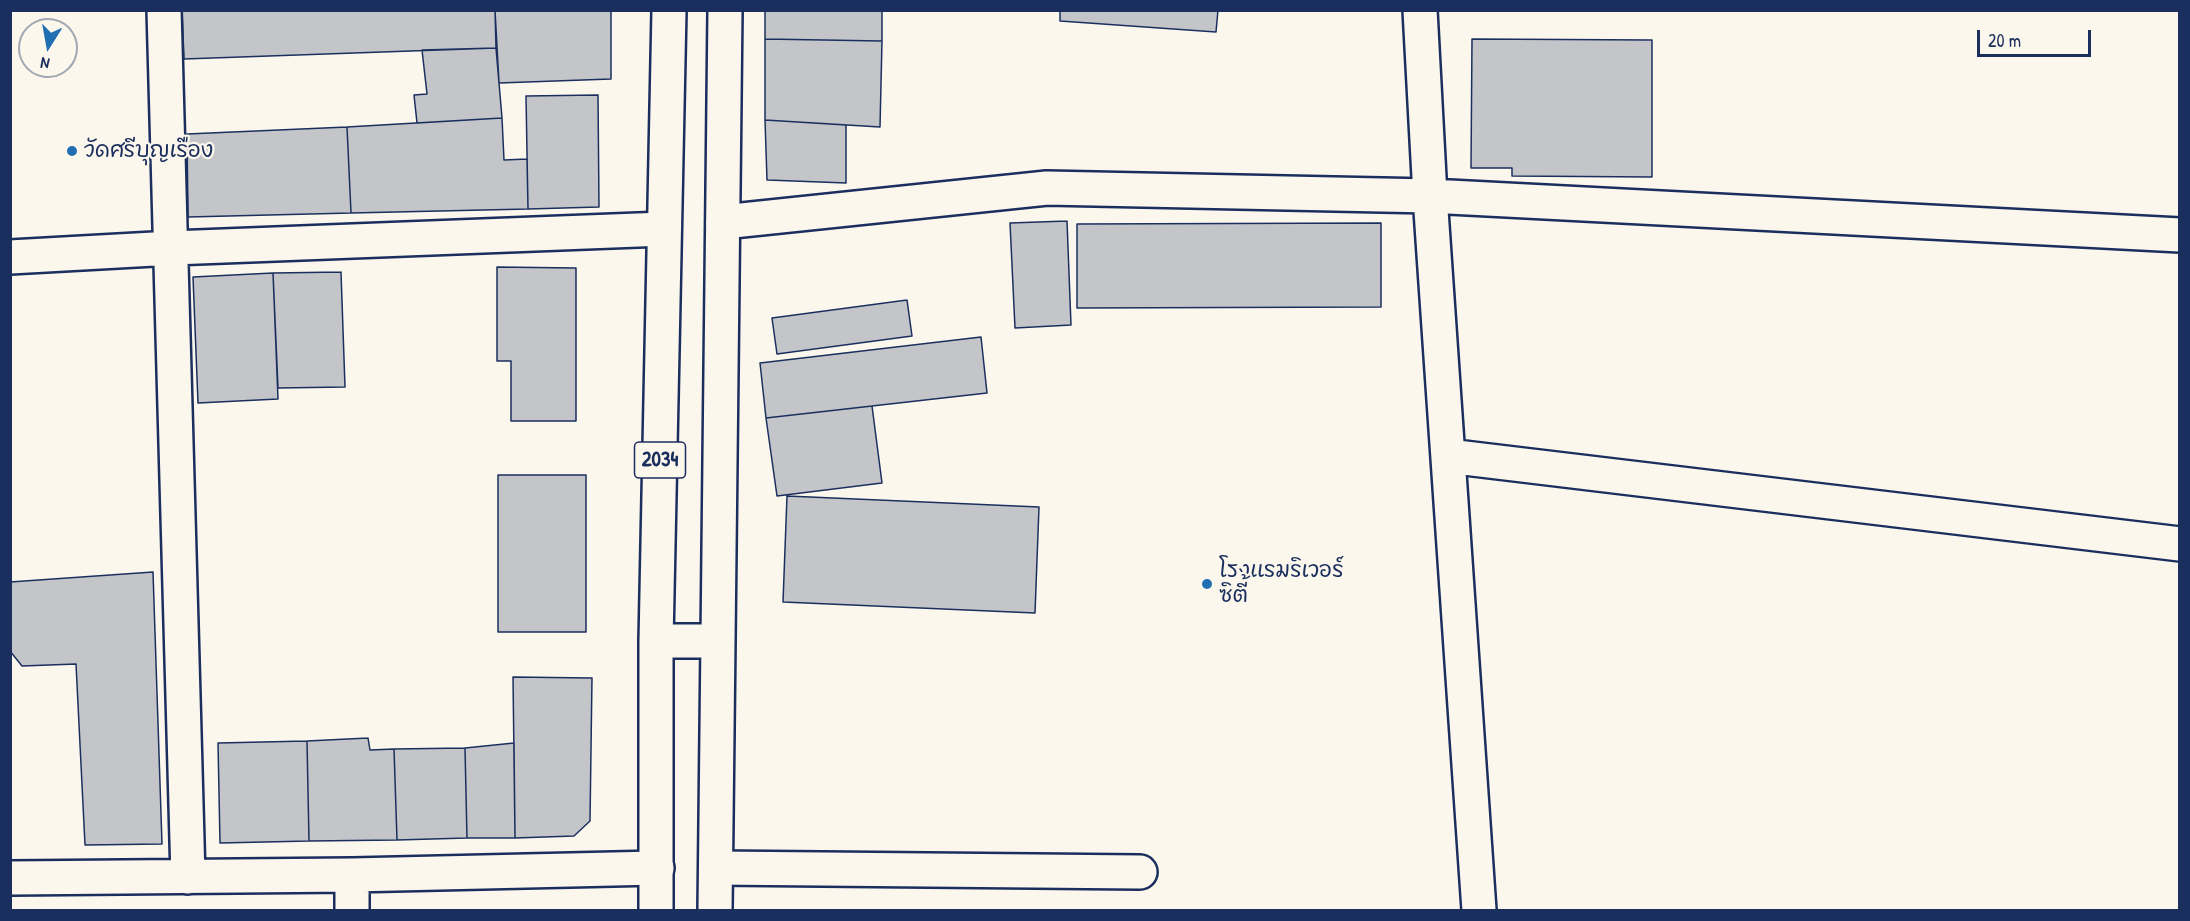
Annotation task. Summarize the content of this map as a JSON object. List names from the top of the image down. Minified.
{"streets":{"street":["2034"]},"places":["วัดศรีบุญเรือง","โรงแรมริเวอร์ ซิตี้"],"scale_bar":"20 m","north":"bottom"}
